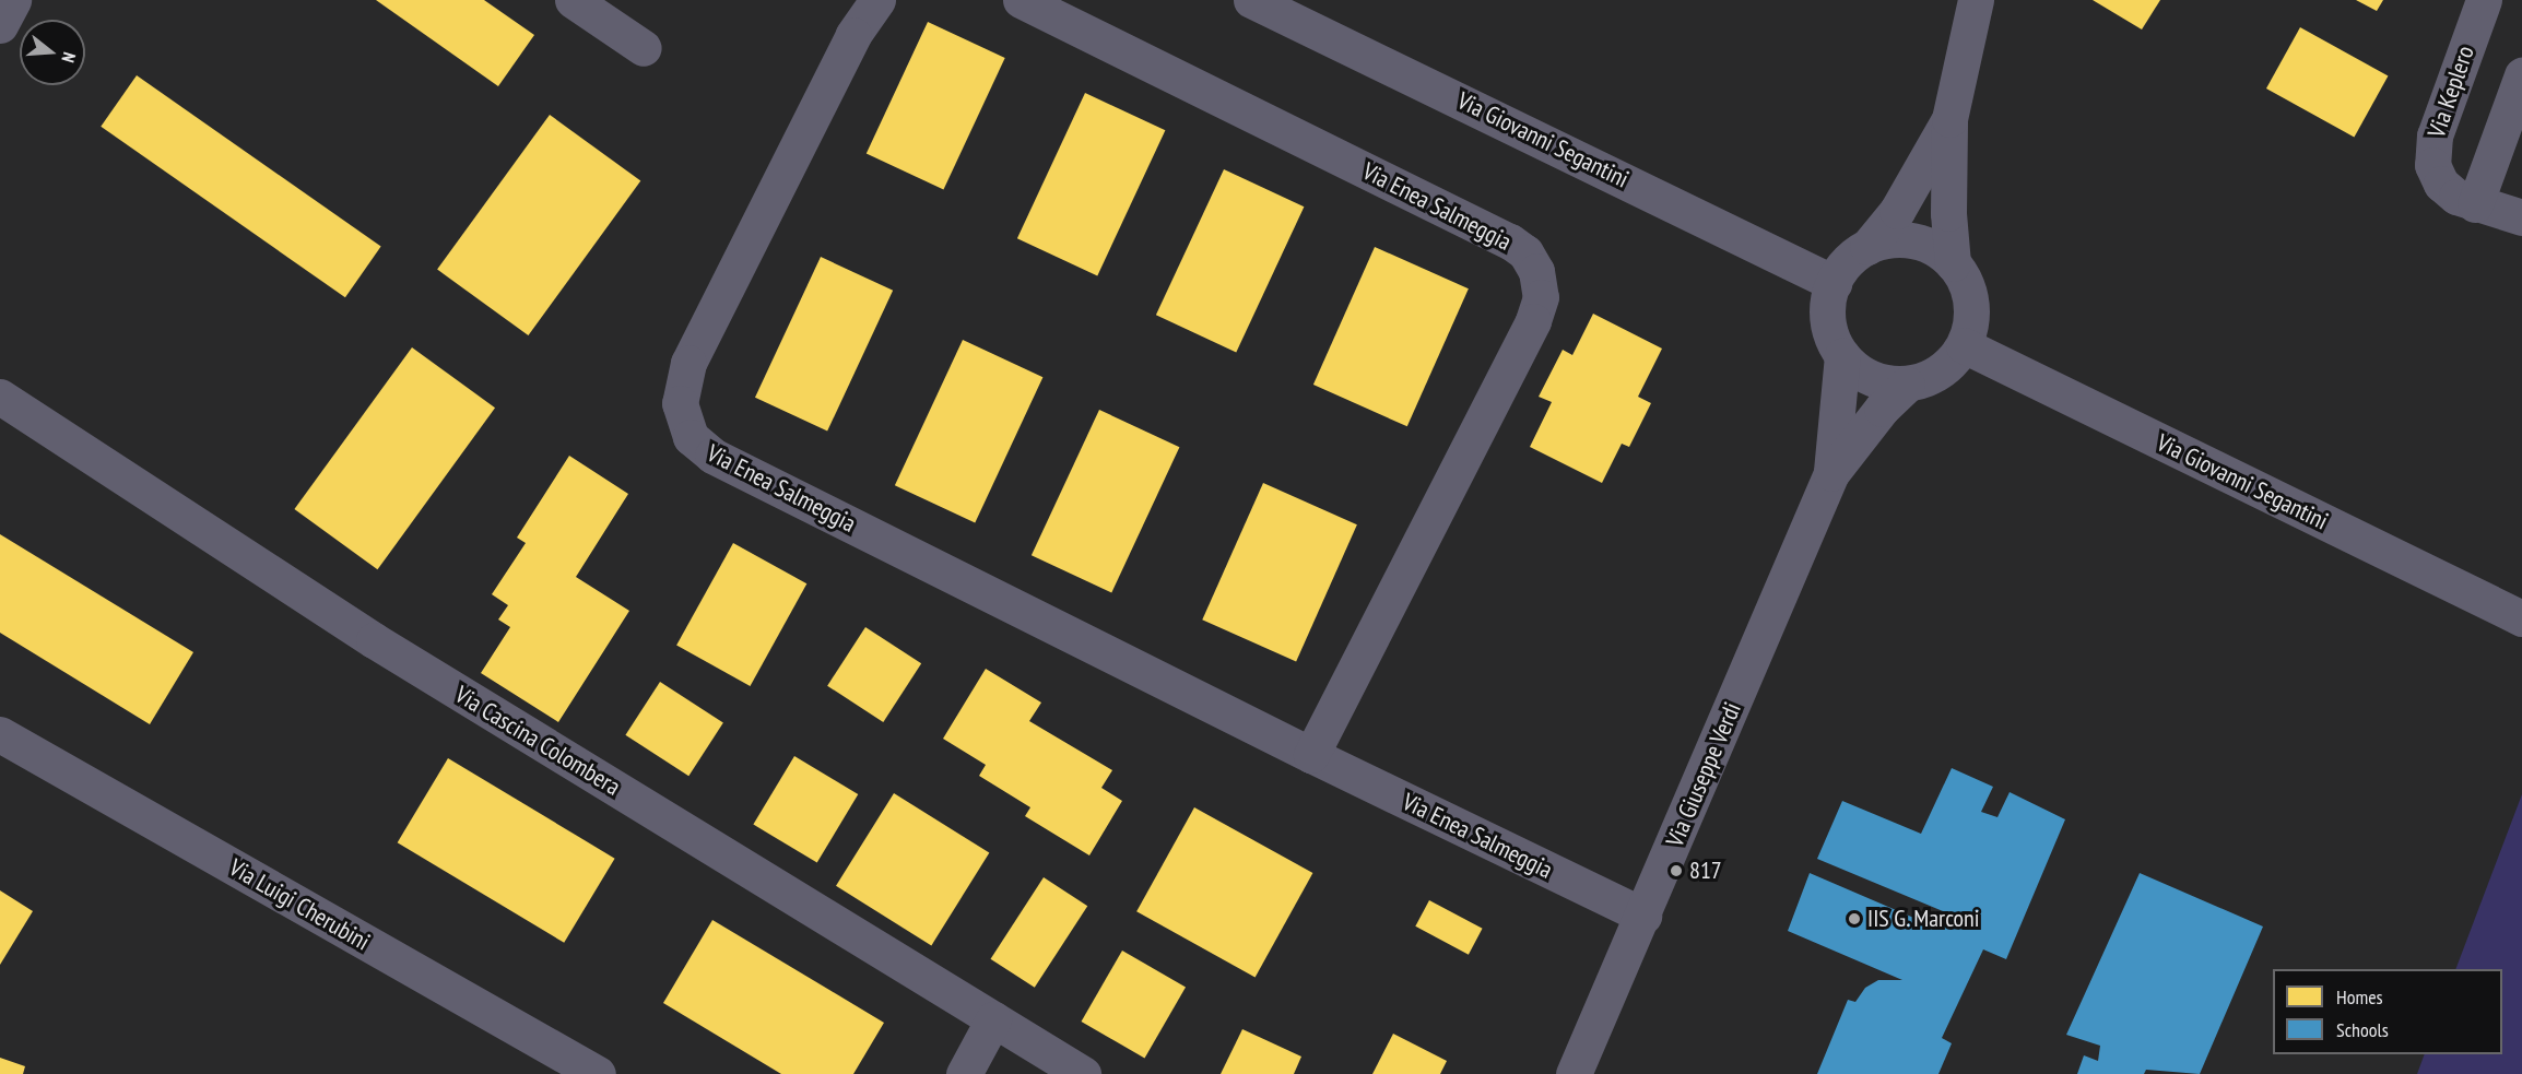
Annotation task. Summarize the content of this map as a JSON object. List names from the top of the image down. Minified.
{"streets":{"street":["Via Keplero","Via Giovanni Segantini","Via Enea Salmeggia","Via Cascina Colombera","Via Giuseppe Verdi","Via Luigi Cherubini"]},"crossings":[["Via Giovanni Segantini","Via Giuseppe Verdi"],["Via Enea Salmeggia","Via Giuseppe Verdi"]],"places":["817","IIS G. Marconi"],"legend":["Homes","Schools"],"north":"right"}
